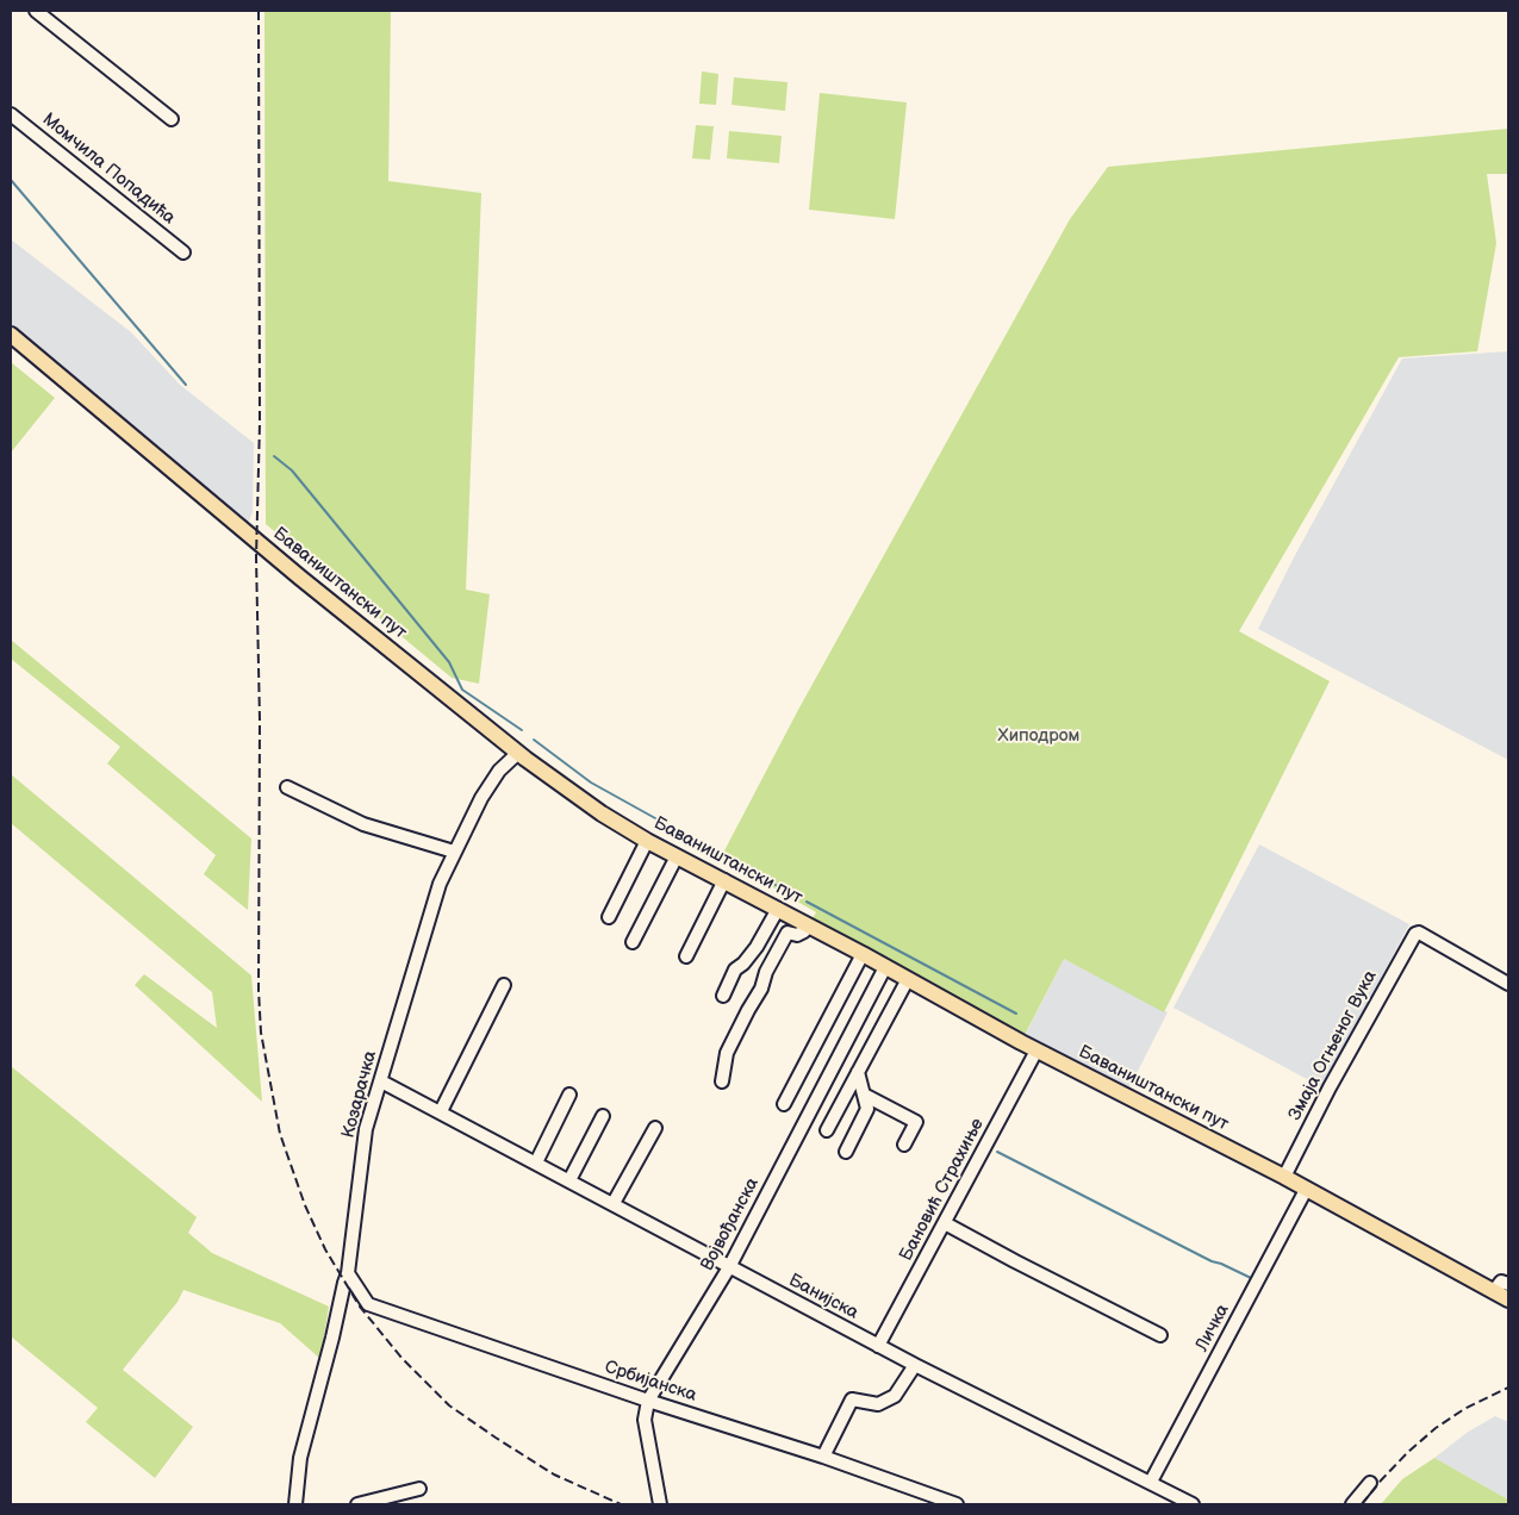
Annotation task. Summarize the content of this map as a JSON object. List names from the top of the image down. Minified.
{"streets":{"main road":["Баваништански пут"],"street":["Момчила Попадића","Змаја Огњеног Вука","Козарачка","Бановић Страхиње","Војвођанска","Банијска","Личка","Србијанска"]},"crossings":[["Баваништански пут","Змаја Огњеног Вука"],["Баваништански пут","Козарачка"],["Баваништански пут","Бановић Страхиње"],["Баваништански пут","Војвођанска"],["Баваништански пут","Личка"],["Козарачка","Банијска"],["Козарачка","Србијанска"],["Бановић Страхиње","Банијска"],["Војвођанска","Банијска"],["Војвођанска","Србијанска"],["Банијска","Личка"]],"parks":["Хиподром"]}
